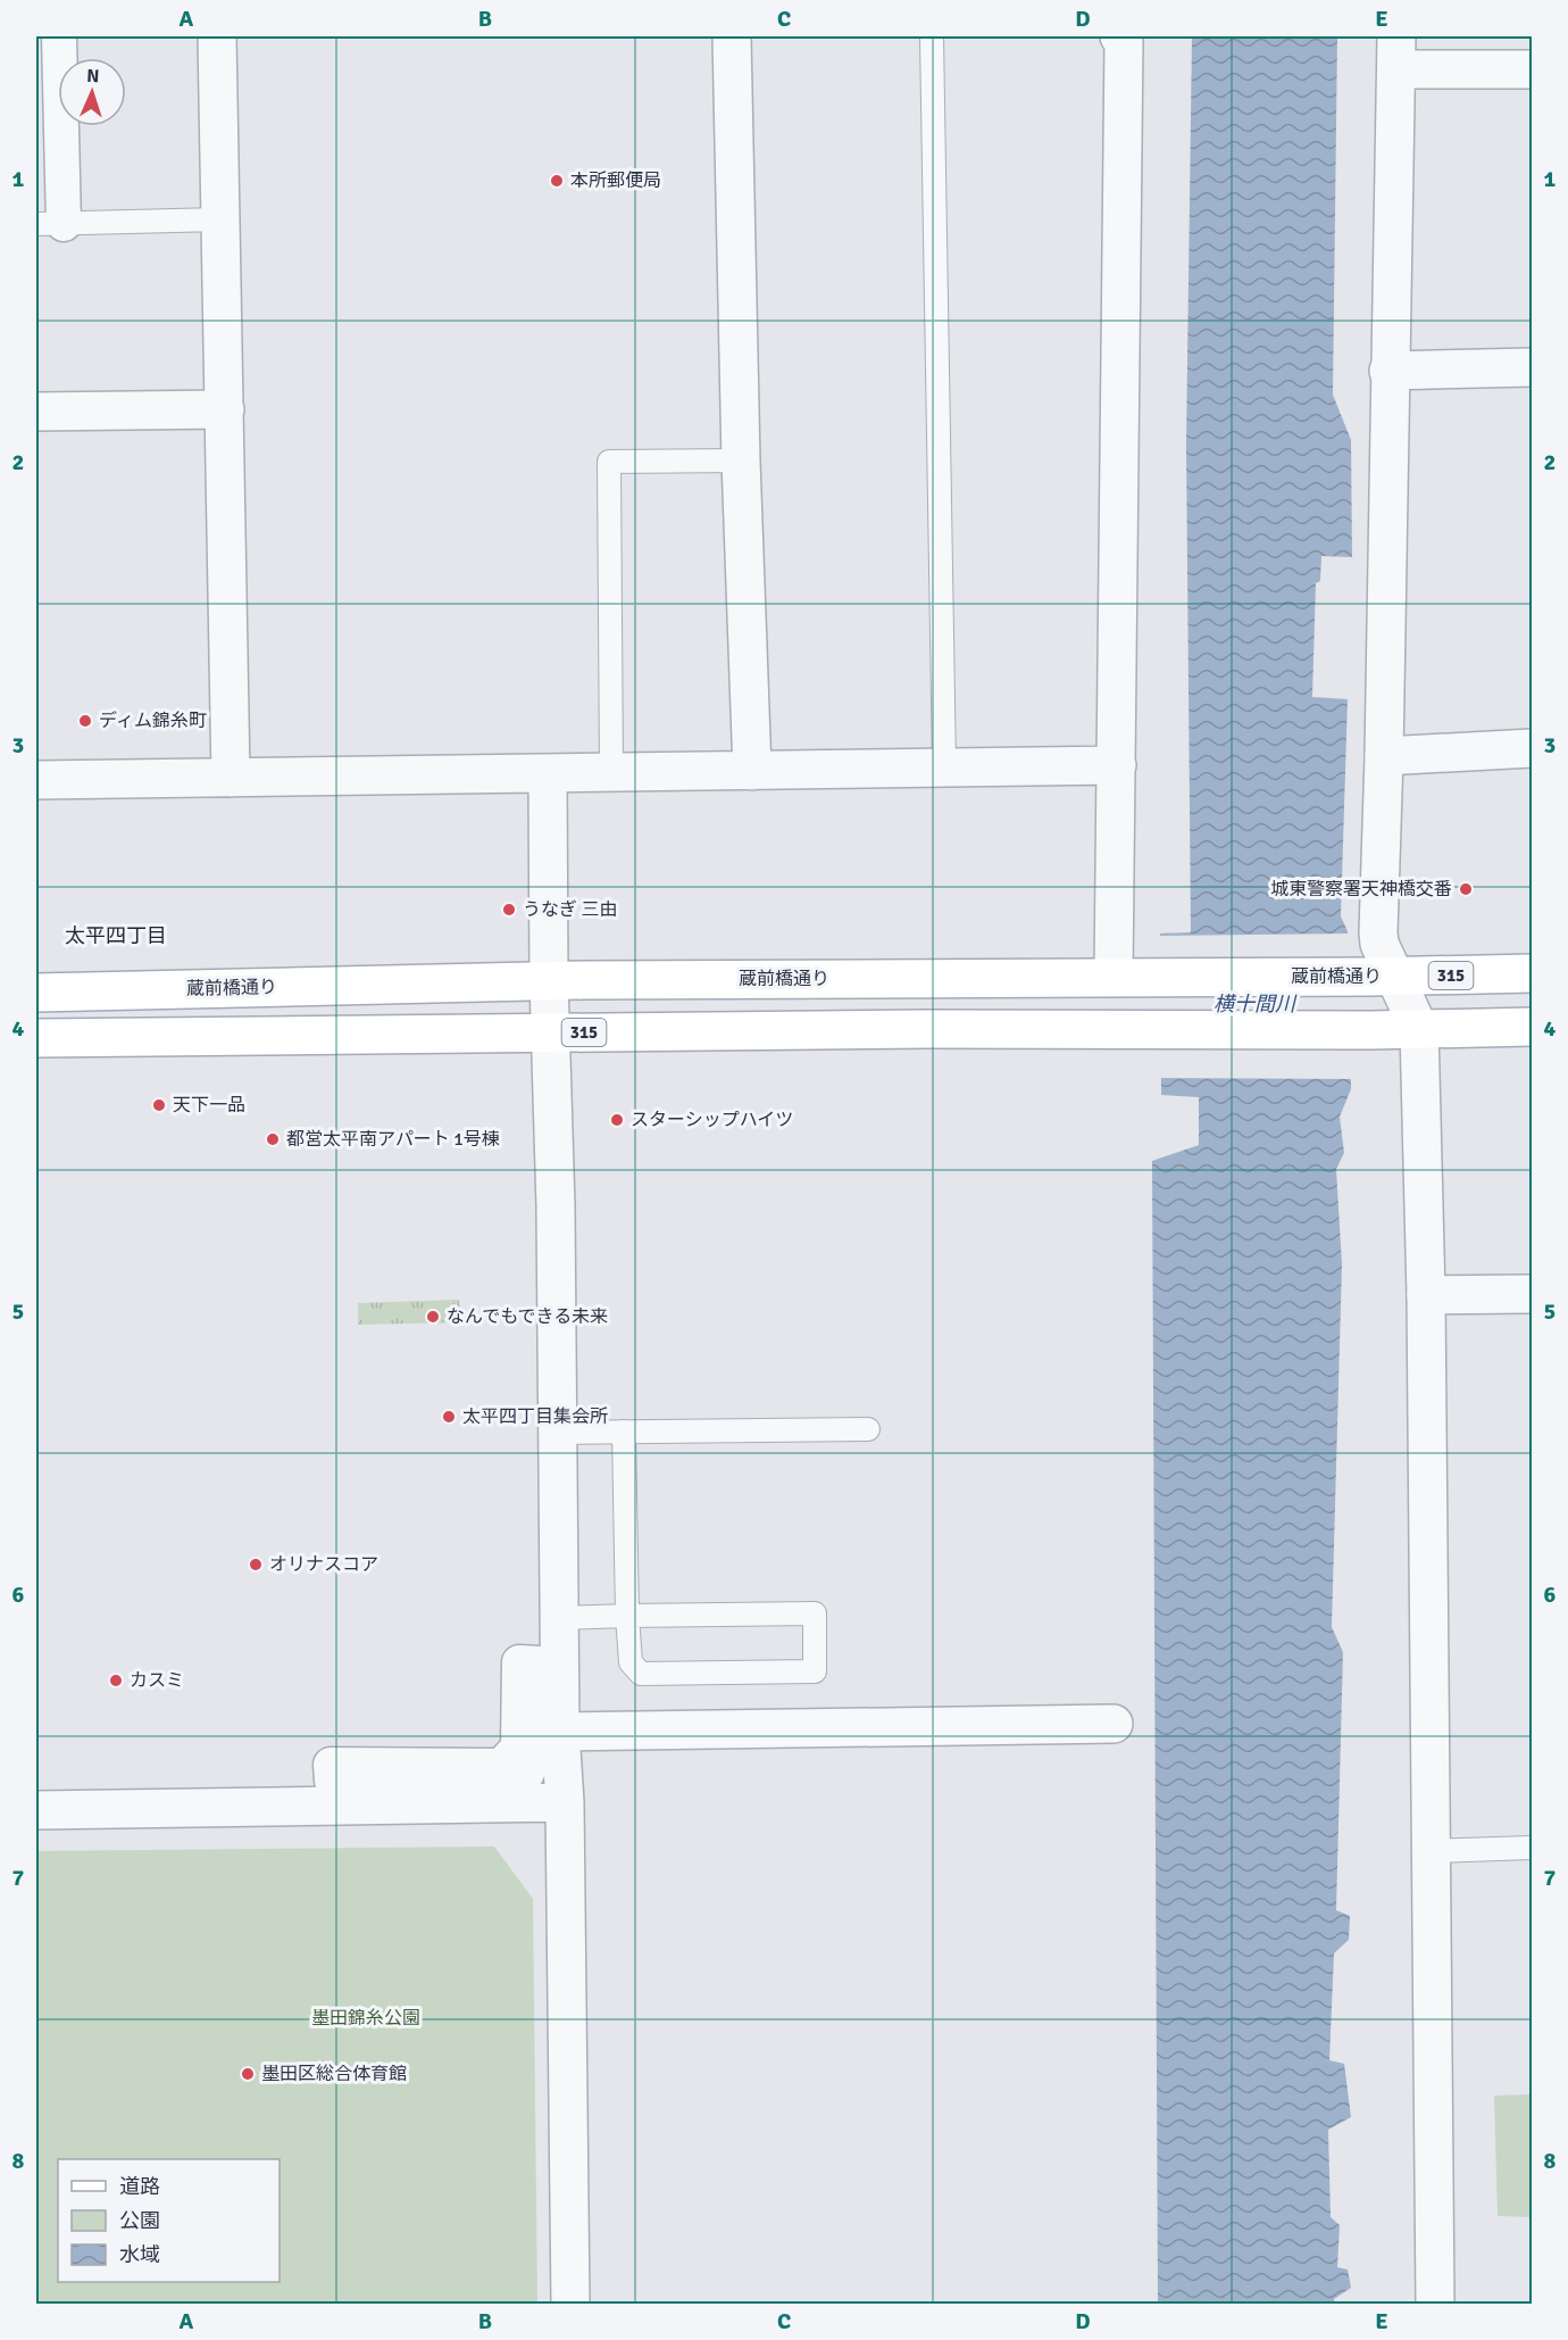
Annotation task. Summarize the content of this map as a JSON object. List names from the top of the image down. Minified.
{"streets":{"main road":["315","蔵前橋通り"]},"districts":["太平四丁目"],"water":["横十間川"],"parks":["墨田錦糸公園"],"places":["本所郵便局","ディム錦糸町","城東警察署天神橋交番","うなぎ 三由","天下一品","スターシップハイツ","都営太平南アパート 1号棟","なんでもできる未来","太平四丁目集会所","オリナスコア","カスミ","墨田区総合体育館"],"legend":["道路","公園","水域"],"north":"top","grid":{"columns":["A","B","C","D","E"],"rows":["1","2","3","4","5","6","7","8"]}}
